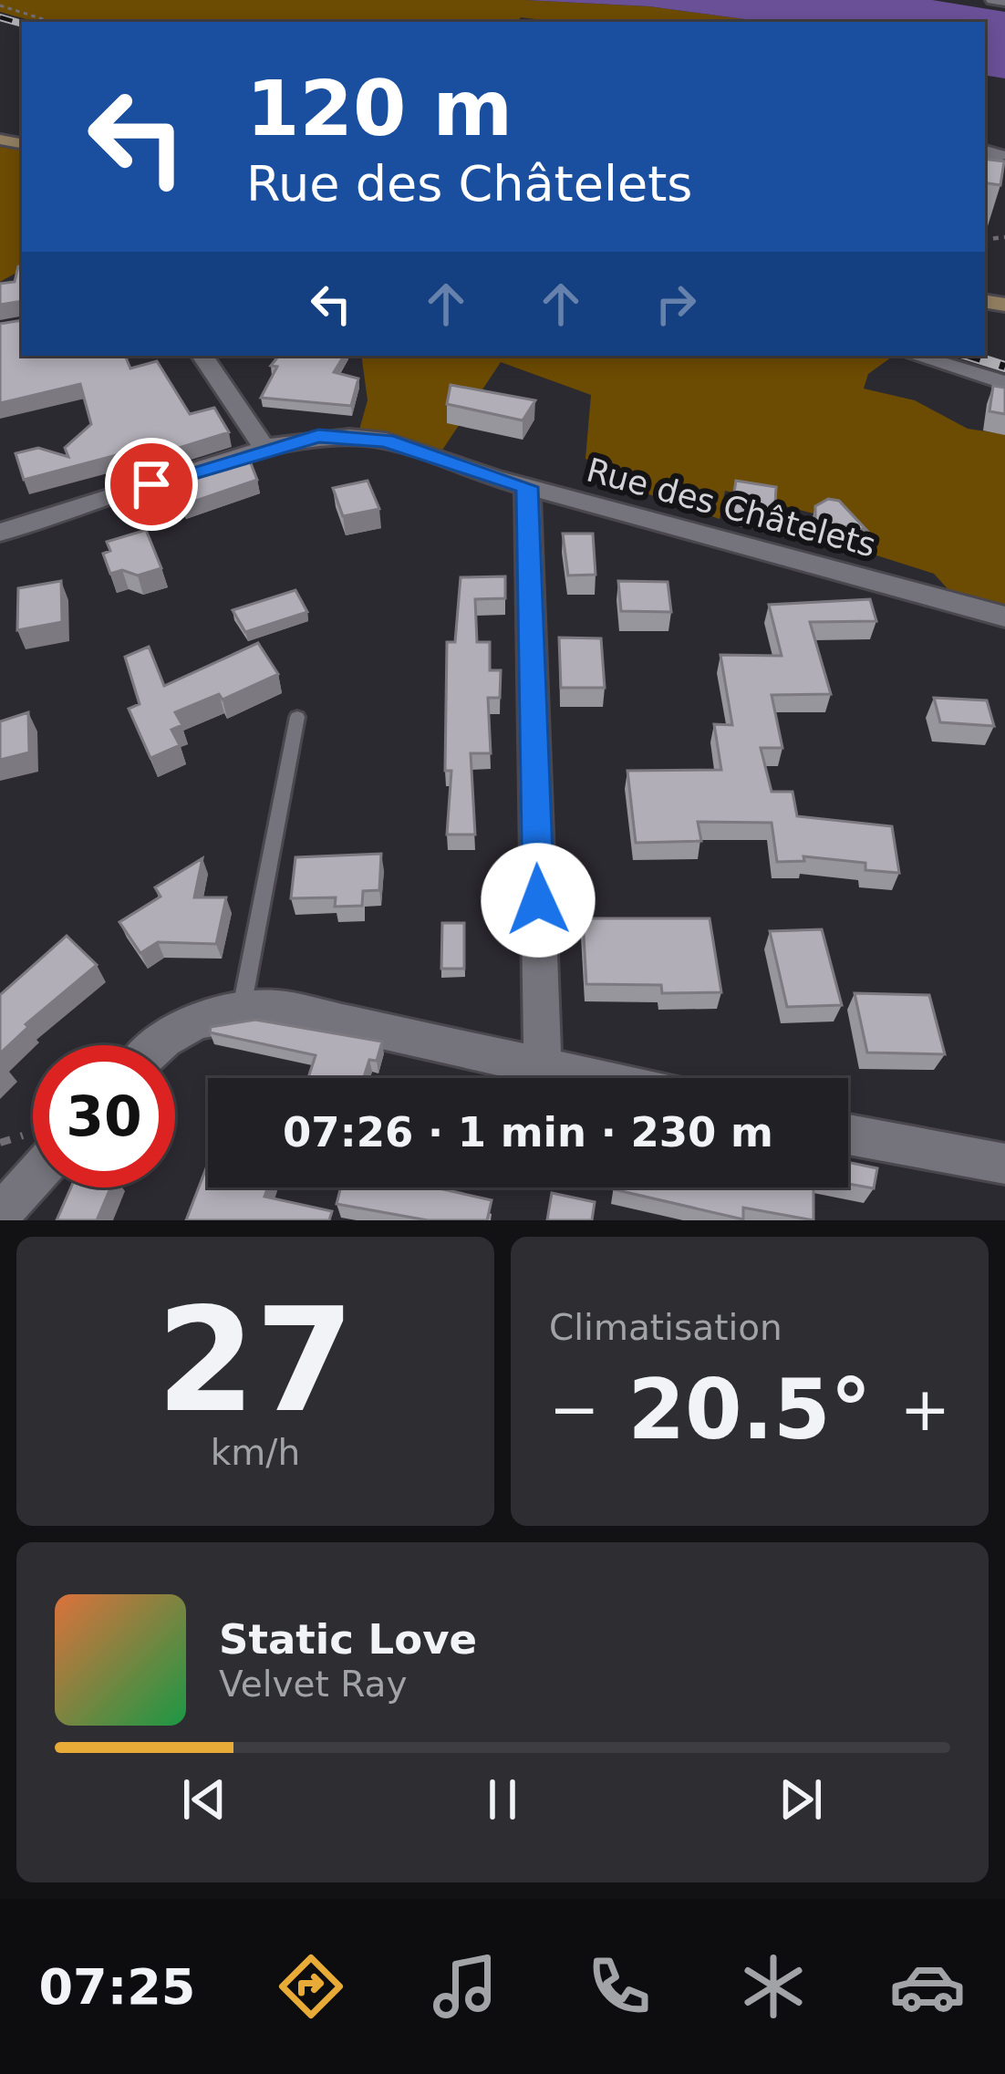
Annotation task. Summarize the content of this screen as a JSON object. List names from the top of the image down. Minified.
{"streets":{"street":["Rue des Châtelets"]},"page":{"turn":["120 m","Rue des Châtelets"],"limit":"30","trip":"07:26 · 1 min · 230 m","tile":[["27","km/h"],"Climatisation"],"heat":["−","20.5°","+"],"song":["Static Love","Velvet Ray"],"tabs":"07:25"}}
